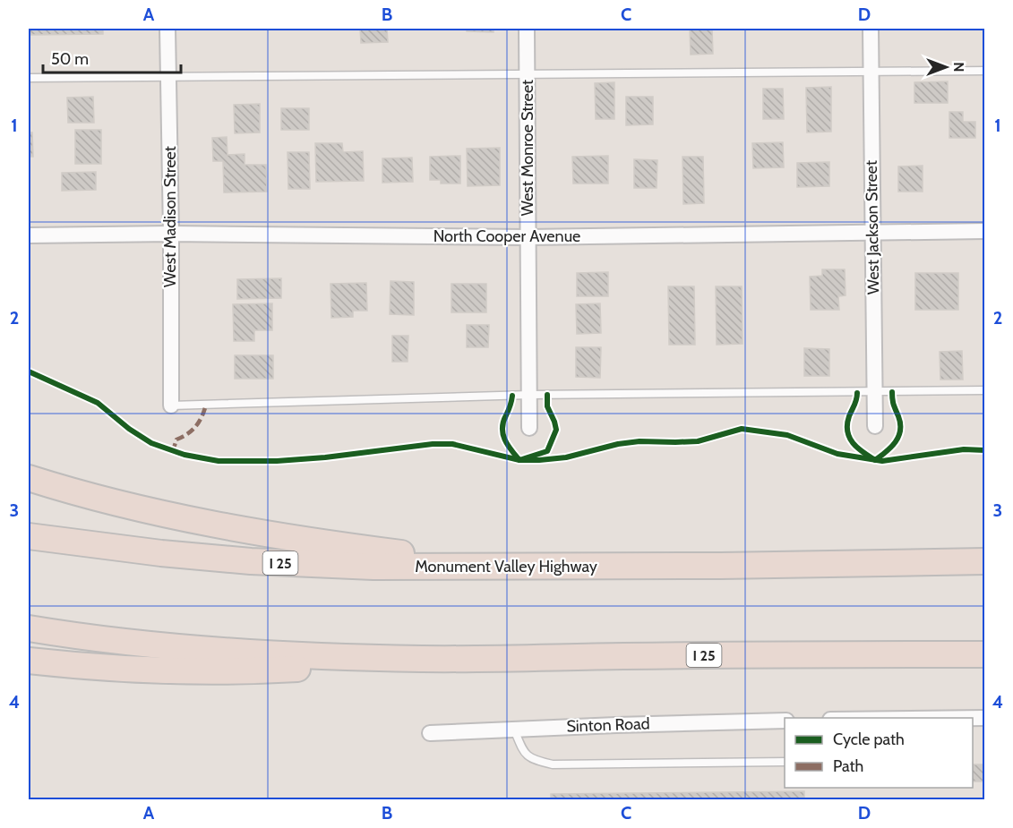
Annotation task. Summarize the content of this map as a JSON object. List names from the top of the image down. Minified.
{"streets":{"highway":["I 25","Monument Valley Highway"],"street":["West Monroe Street","West Madison Street","West Jackson Street","North Cooper Avenue","Sinton Road"]},"crossings":[["West Monroe Street","North Cooper Avenue"],["West Madison Street","North Cooper Avenue"],["West Jackson Street","North Cooper Avenue"]],"legend":["Cycle path","Path"],"scale_bar":"50 m","north":"right","grid":{"columns":["A","B","C","D"],"rows":["1","2","3","4"]}}
